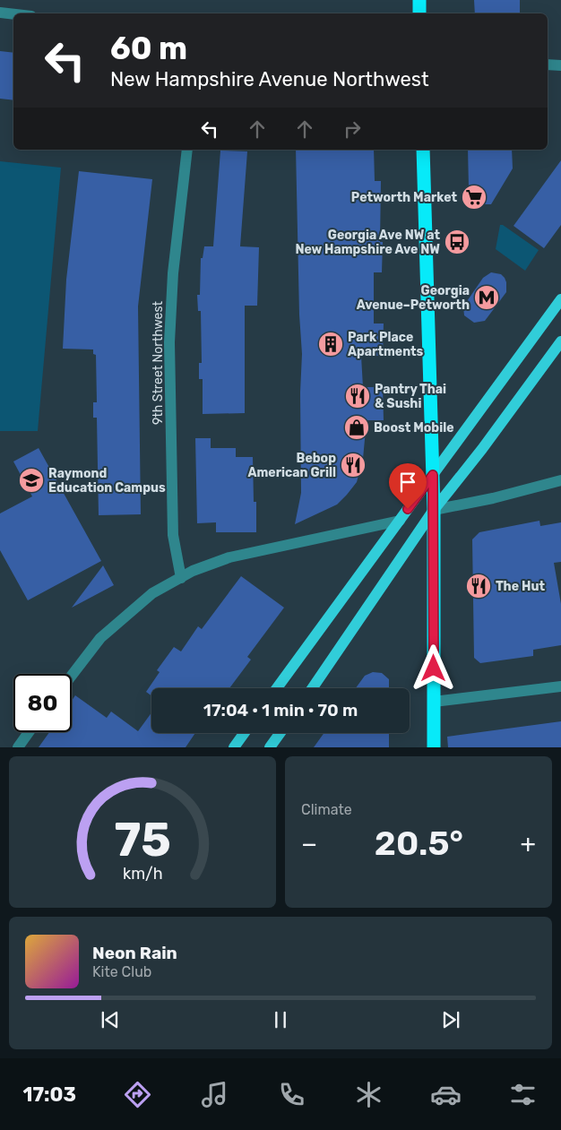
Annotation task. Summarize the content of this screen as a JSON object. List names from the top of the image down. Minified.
{"streets":{"street":["9th Street Northwest"]},"places":{"supermarket":["Petworth Market"],"bus stop":["Georgia Ave NW at New Hampshire Ave NW"],"metro station":["Georgia Avenue–Petworth"],"building":["Park Place Apartments"],"restaurant":["Pantry Thai & Sushi","Bebop American Grill","The Hut"],"shop":["Boost Mobile"],"school or university":["Raymond Education Campus"]},"page":{"turn":["60 m","New Hampshire Avenue Northwest"],"limit":"80","trip":"17:04 · 1 min · 70 m","tile":"Climate","heat":["−","20.5°","+"],"song":["Neon Rain","Kite Club"],"tabs":"17:03","gauge":["75","km/h"]}}
